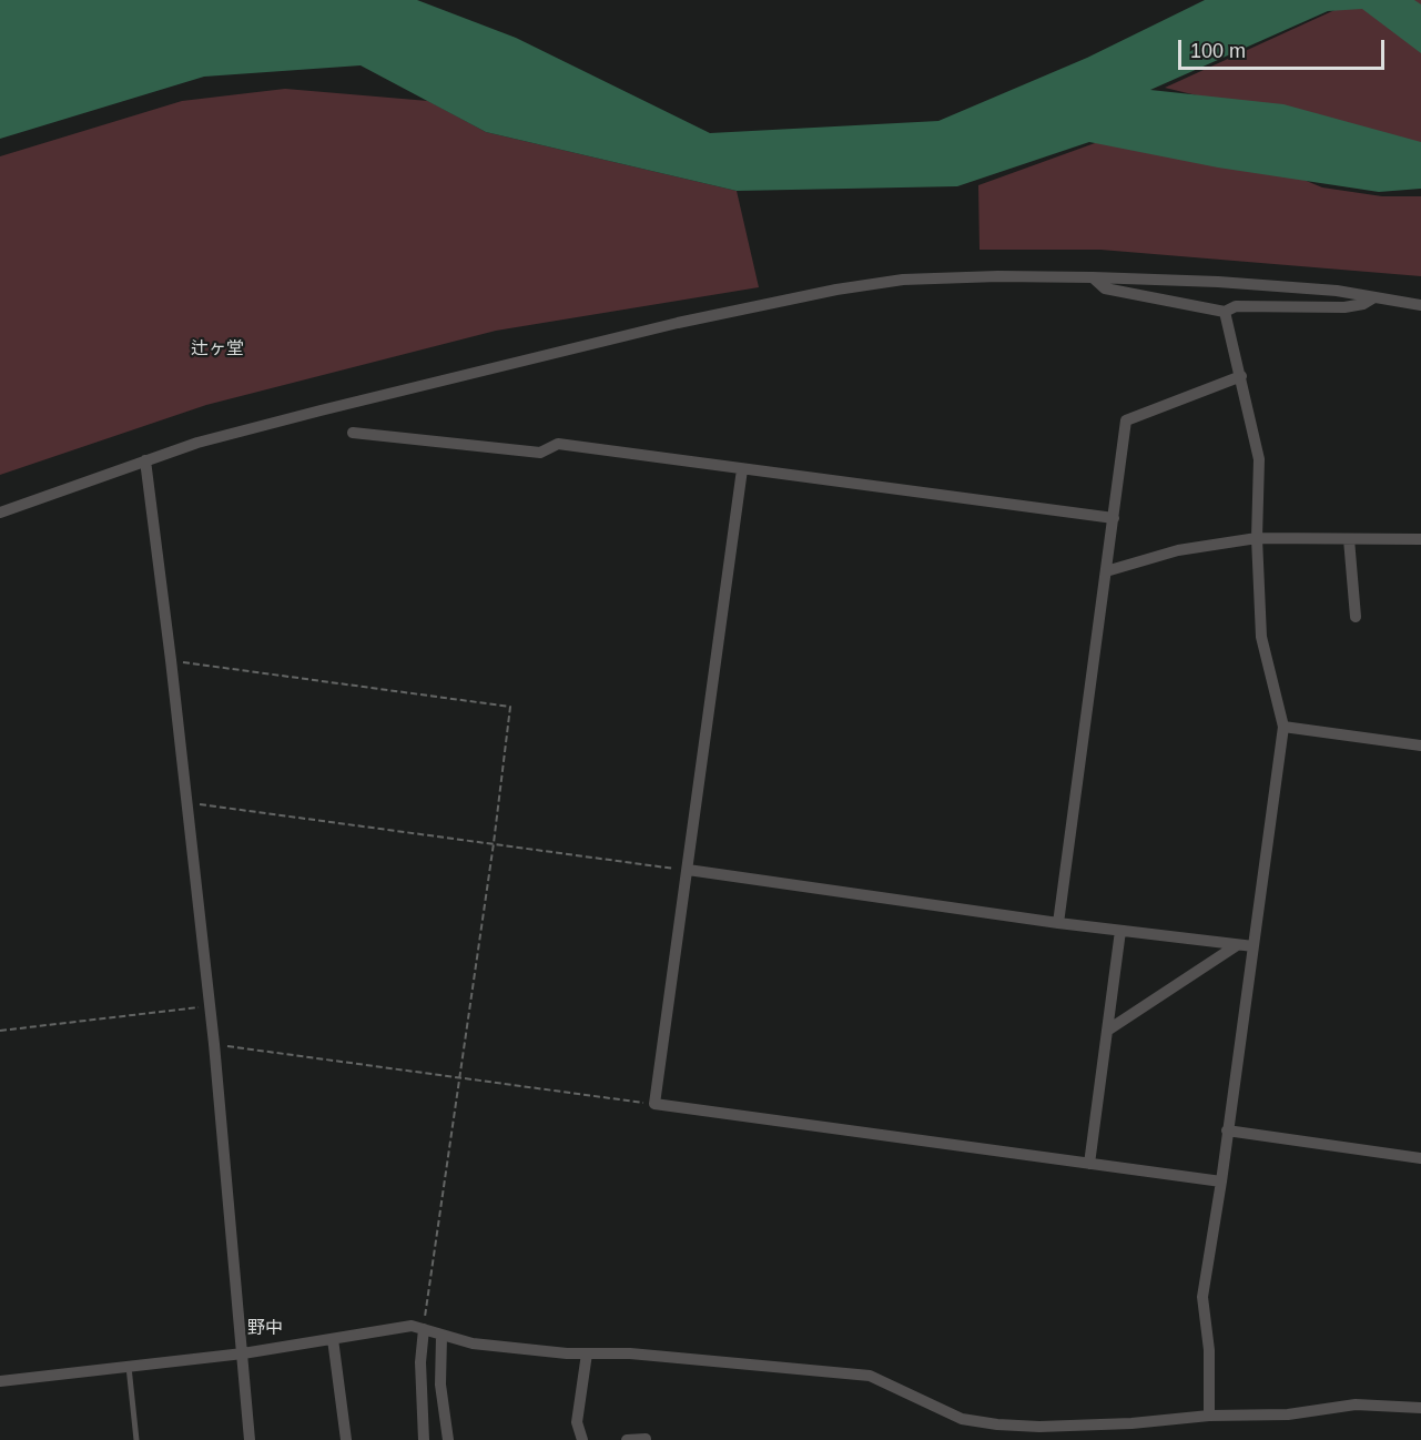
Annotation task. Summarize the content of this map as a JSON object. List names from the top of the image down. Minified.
{"districts":["辻ヶ堂","野中"],"scale_bar":"100 m"}
